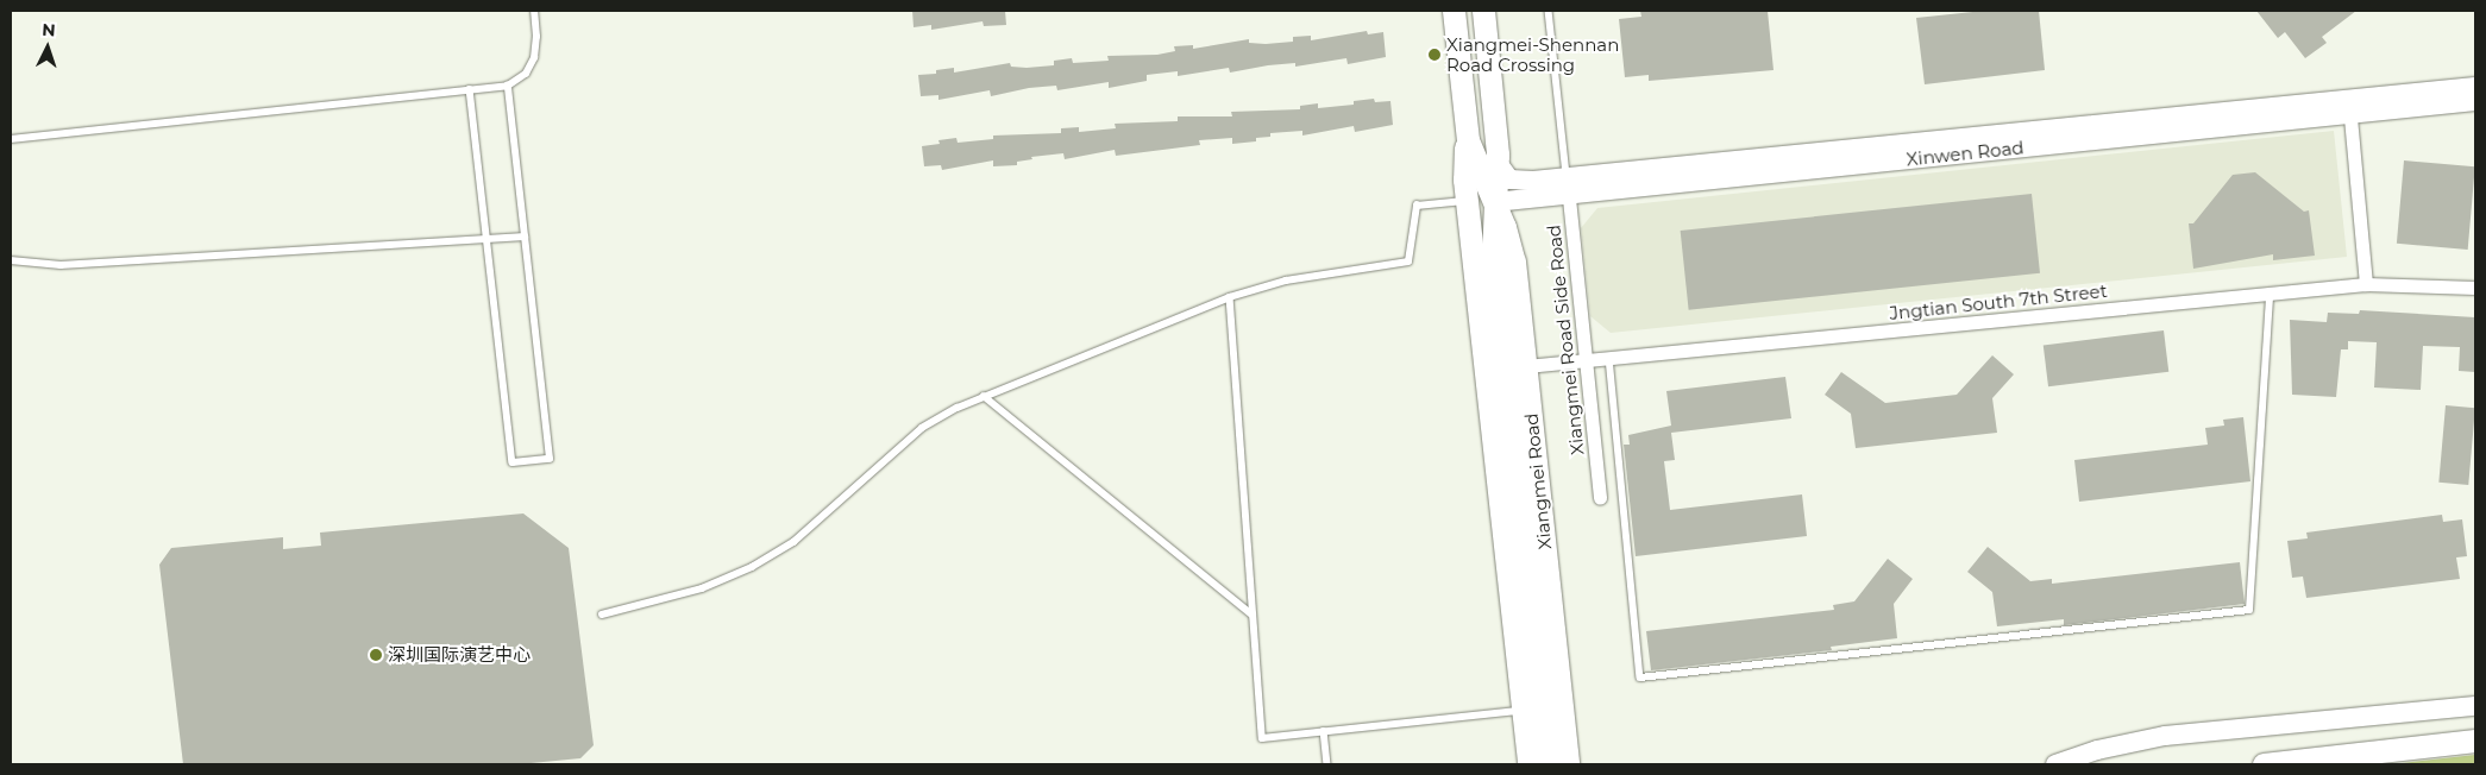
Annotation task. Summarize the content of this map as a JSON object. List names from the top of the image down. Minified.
{"streets":{"main road":["Xiangmei Road"],"street":["Xinwen Road","Jngtian South 7th Street","Xiangmei Road Side Road"]},"crossings":[["Xinwen Road","Xiangmei Road Side Road"],["Xinwen Road","Xiangmei Road"],["Jngtian South 7th Street","Xiangmei Road Side Road"],["Jngtian South 7th Street","Xiangmei Road"]],"places":["Xiangmei-Shennan Road Crossing","深圳国际演艺中心"],"north":"top"}
